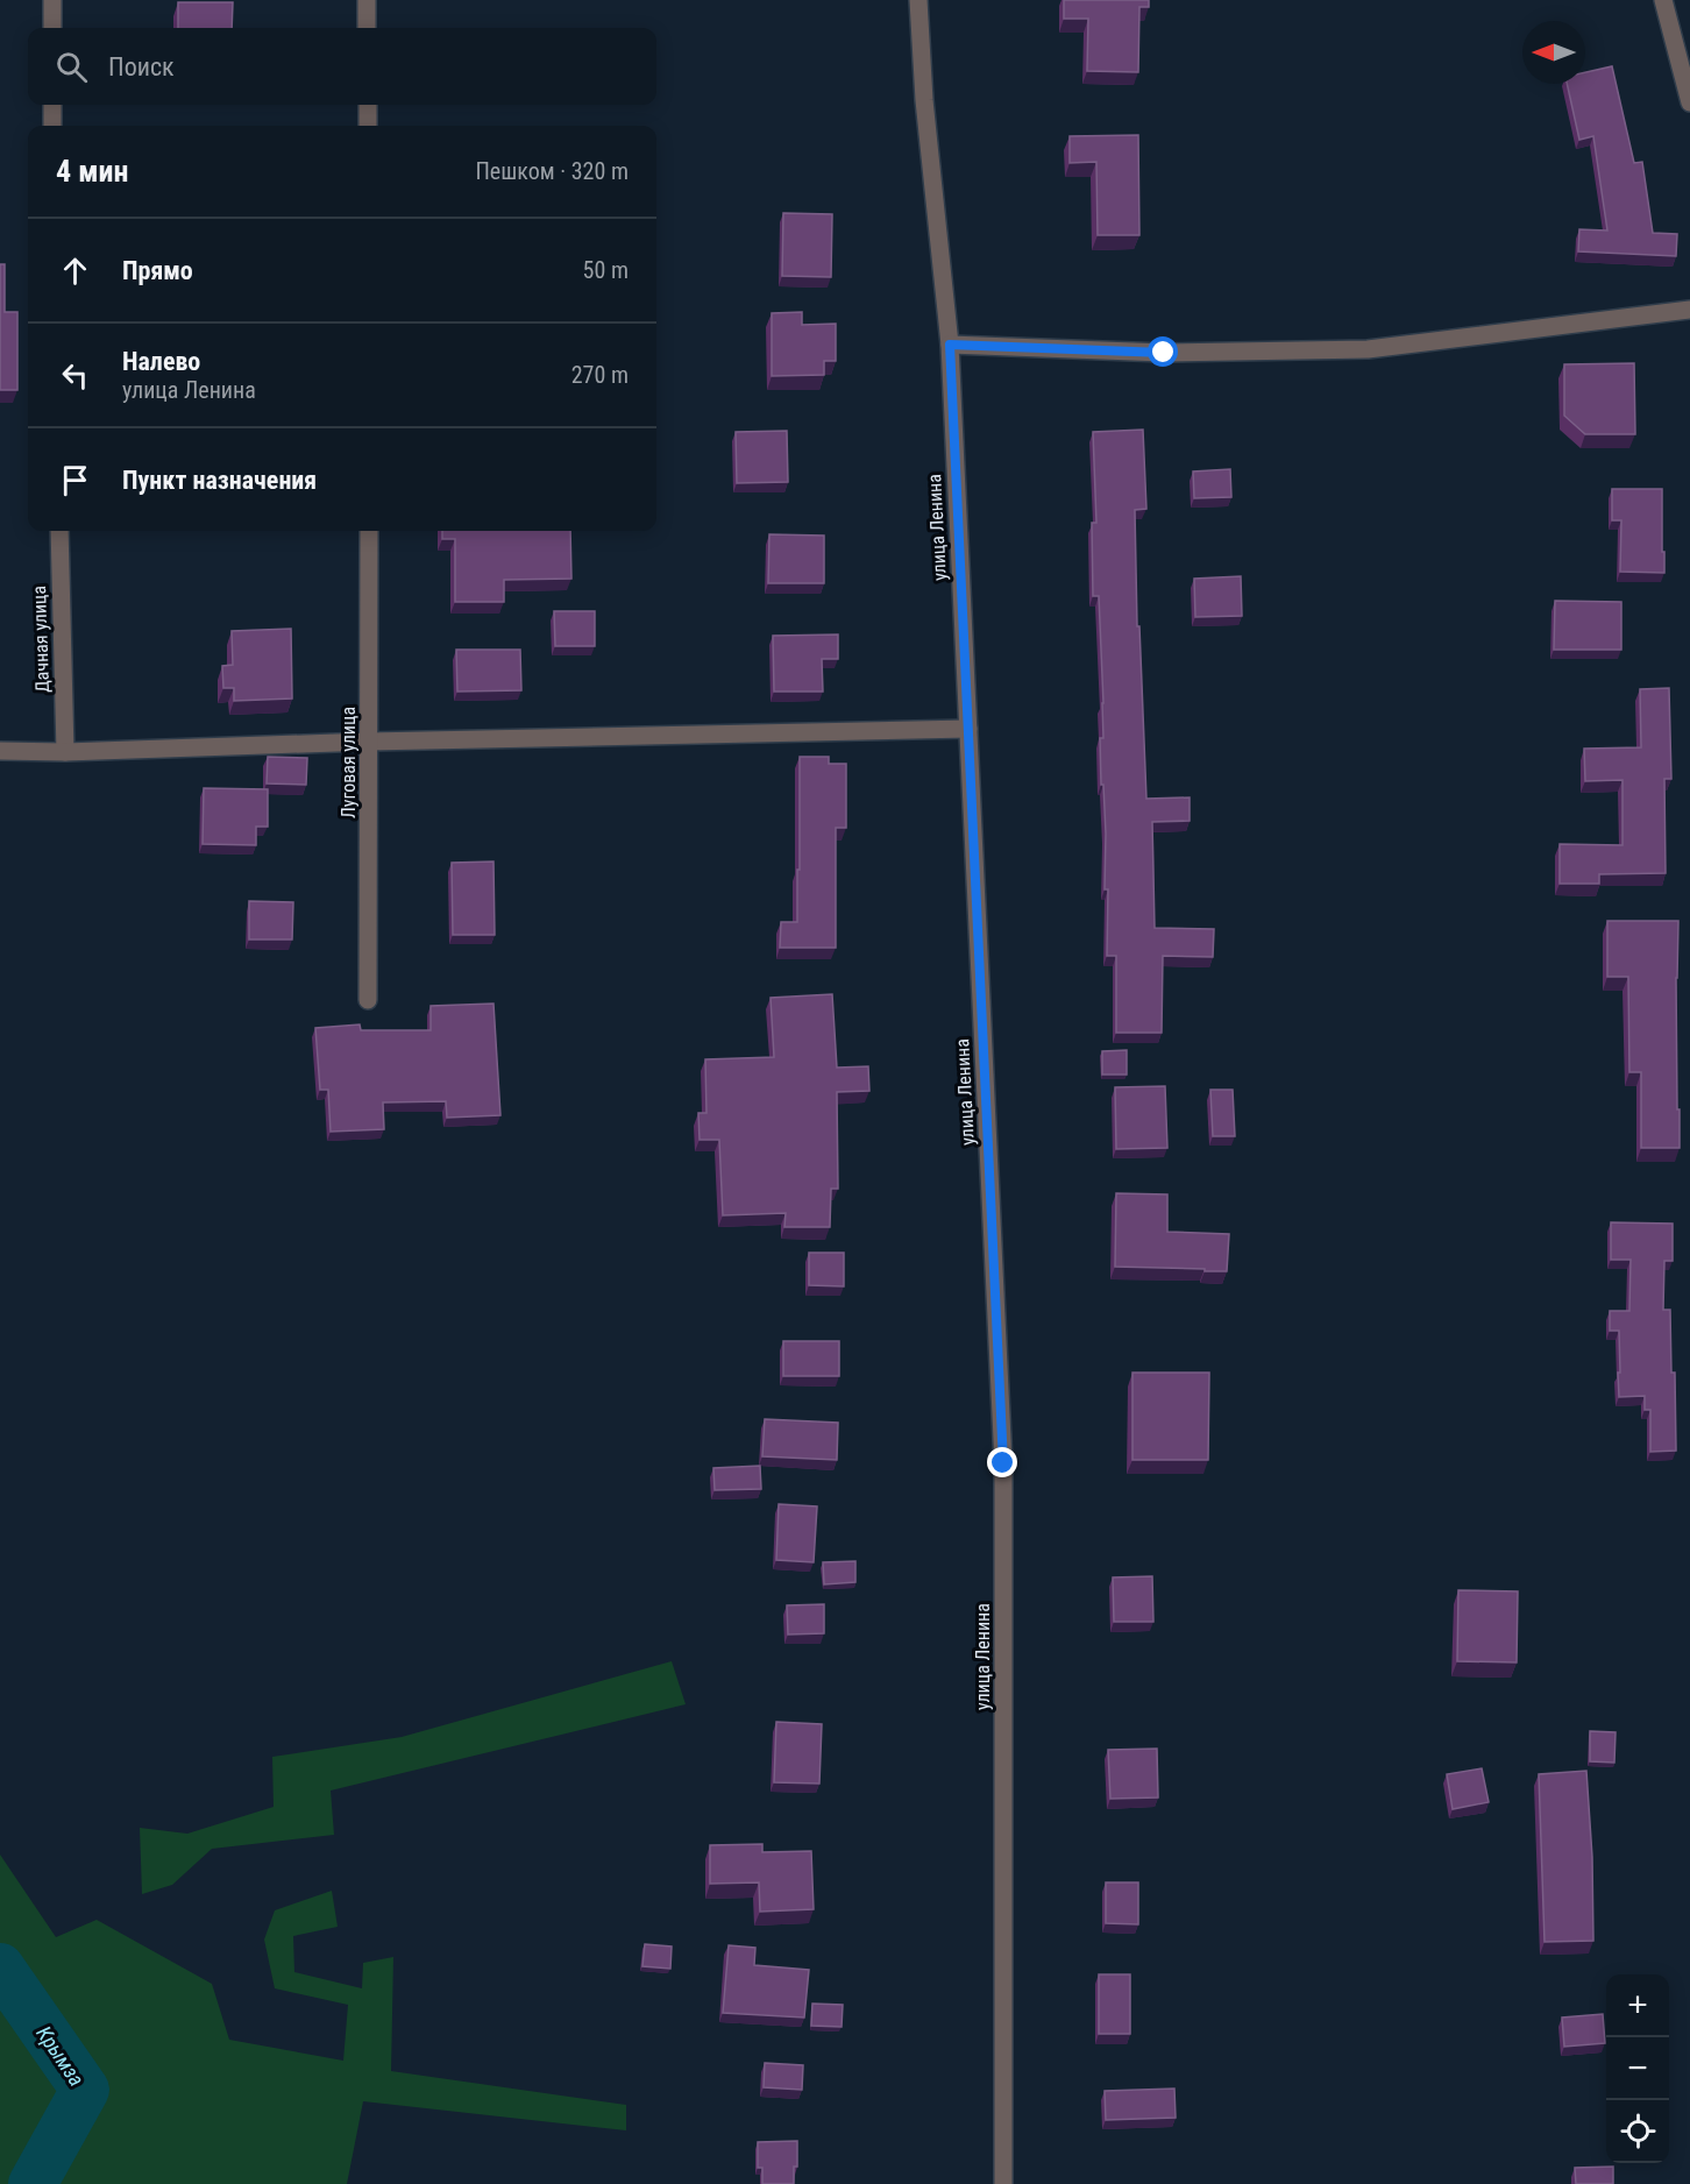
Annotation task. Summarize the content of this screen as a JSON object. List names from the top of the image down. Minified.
{"streets":{"street":["улица Ленина","Дачная улица","Луговая улица"]},"water":["Крымза"],"north":"left","page":{"search":"Поиск","heading":["4 мин","Пешком · 320 m"],"list":[["Прямо","50 m"],["Налево","улица Ленина","270 m"],"Пункт назначения"],"map_buttons":["+","−"]}}
